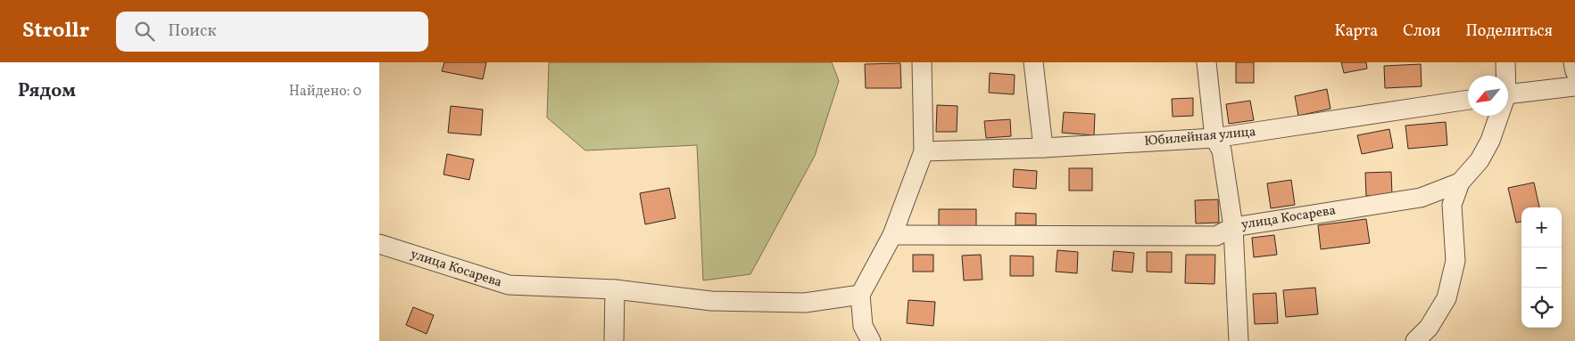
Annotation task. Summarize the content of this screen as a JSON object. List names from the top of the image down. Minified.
{"streets":{"street":["Юбилейная улица","улица Косарева"]},"north":"bottom left","page":{"header":"Strollr","search":"Поиск","nav":["Карта","Слои","Поделиться"],"heading":["Рядом","Найдено: 0"],"map_buttons":["+","−"]}}
